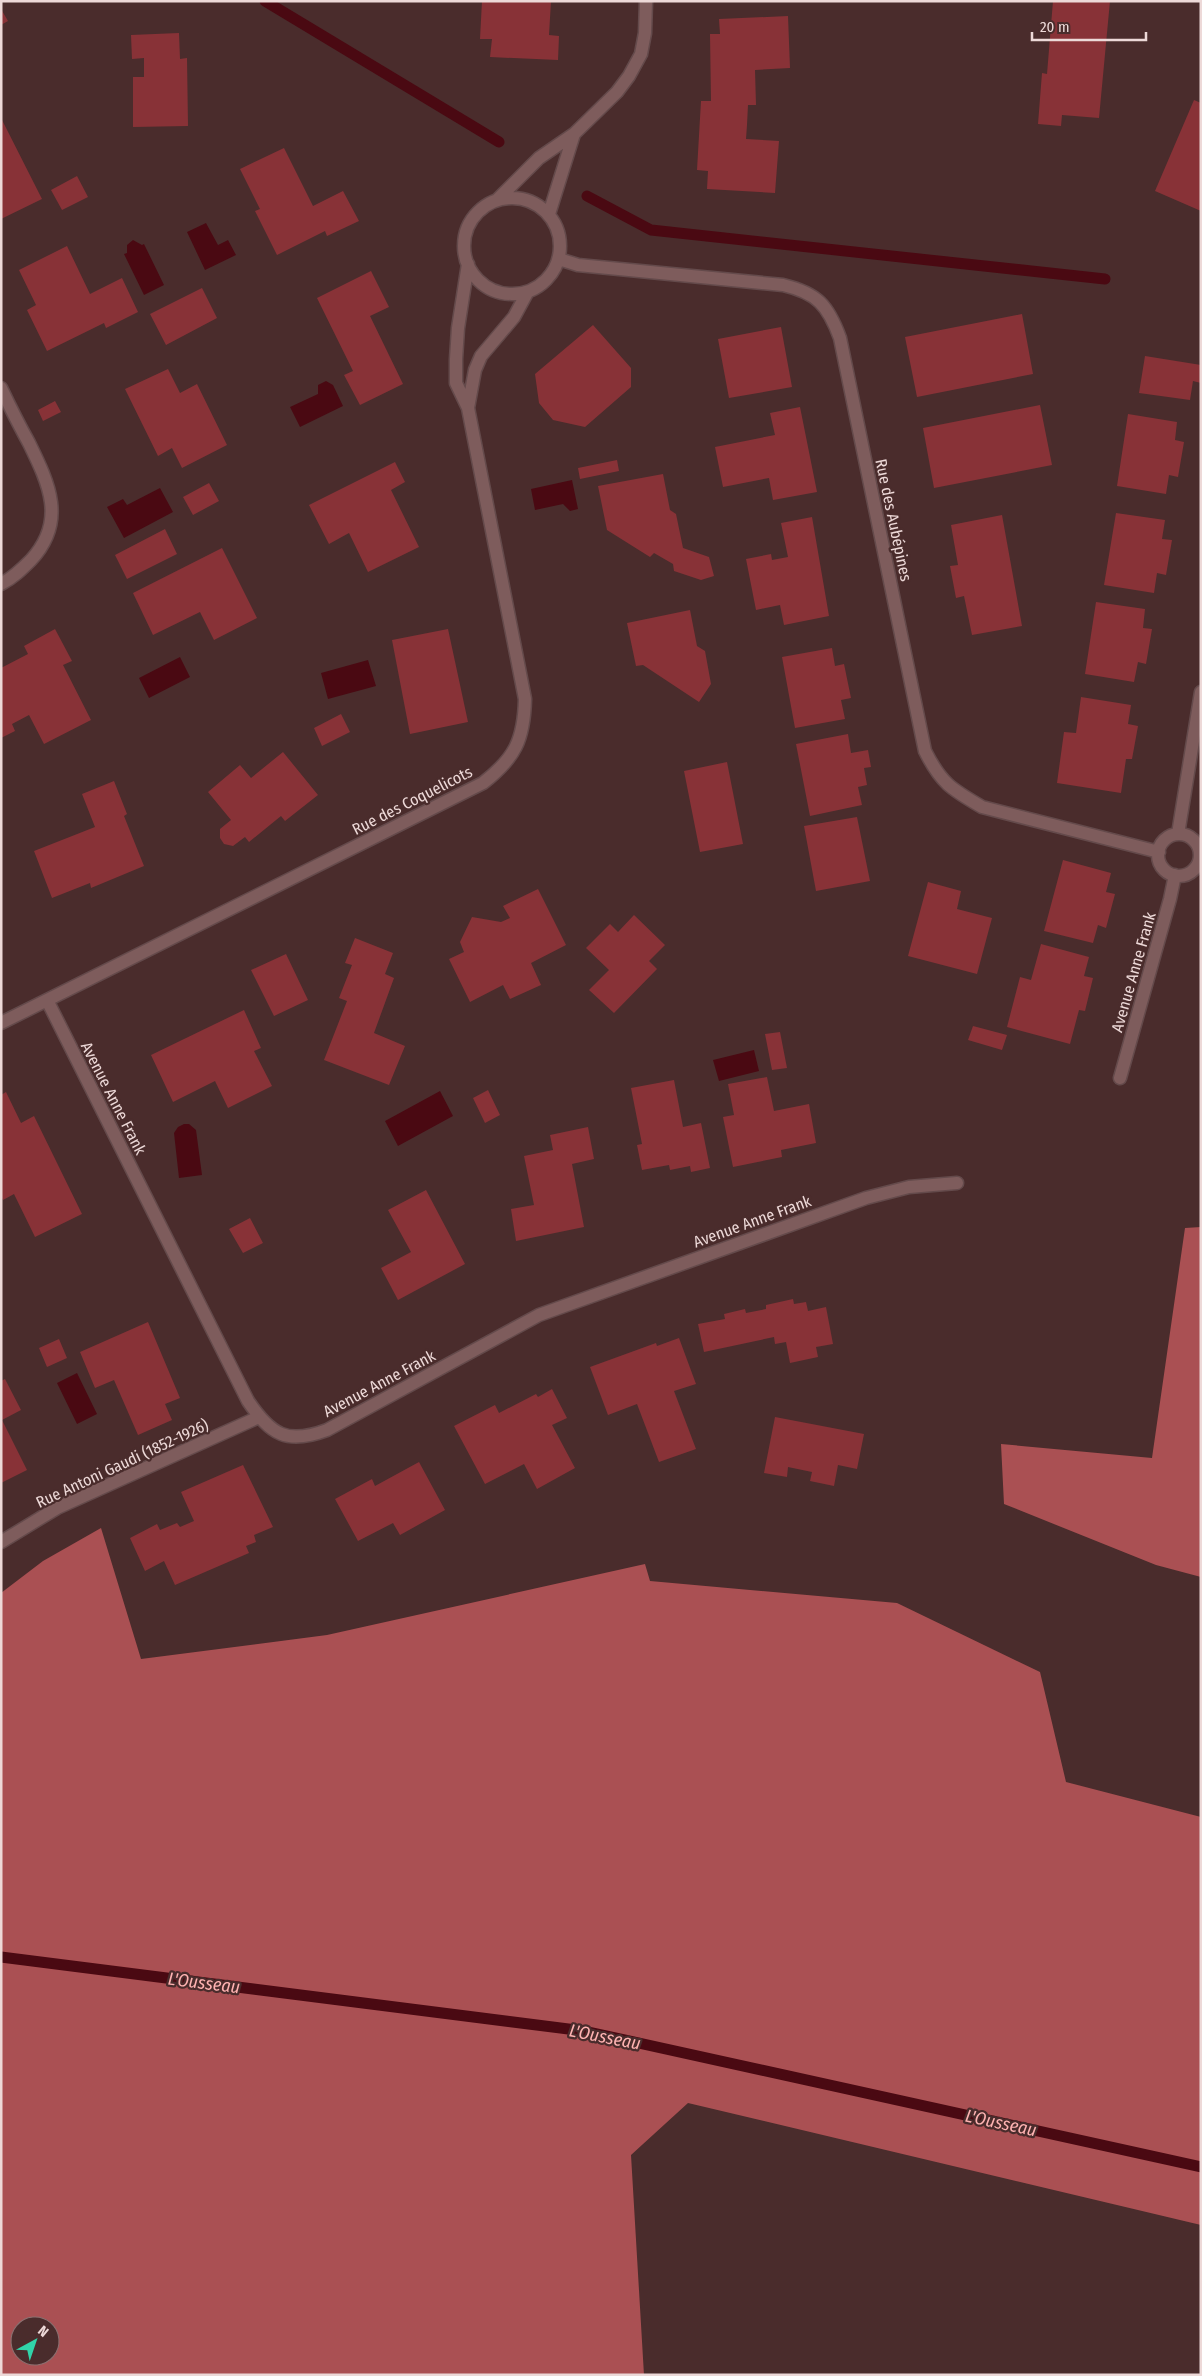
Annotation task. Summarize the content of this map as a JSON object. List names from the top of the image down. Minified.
{"streets":{"street":["Rue des Aubépines","Rue des Coquelicots","Avenue Anne Frank","Rue Antoni Gaudi (1852-1926)"]},"crossings":[["Rue des Aubépines","Rue des Coquelicots"],["Rue des Aubépines","Avenue Anne Frank"],["Rue des Coquelicots","Avenue Anne Frank"],["Avenue Anne Frank","Rue Antoni Gaudi (1852-1926)"]],"water":["L'Ousseau"],"scale_bar":"20 m","north":"top right"}
